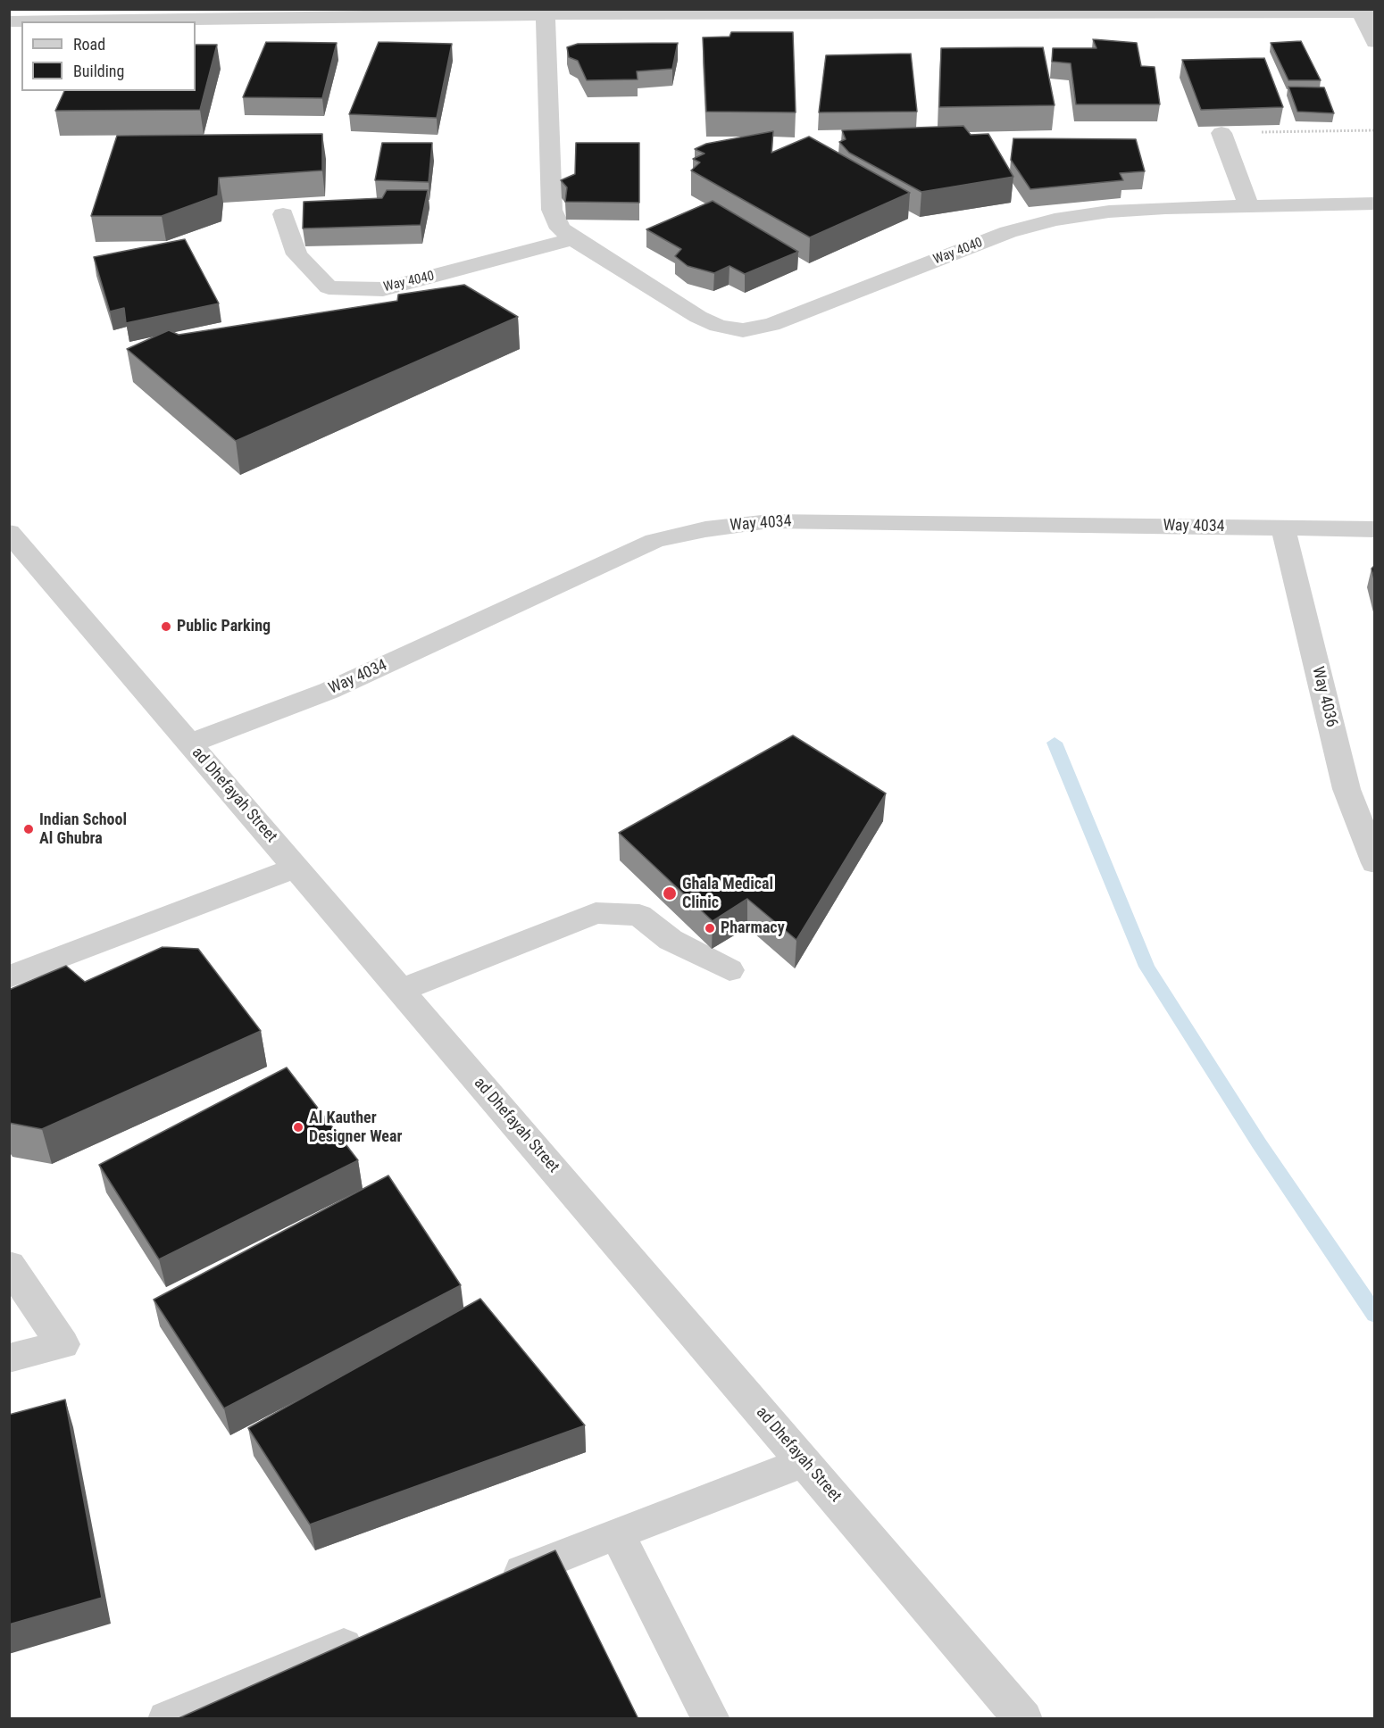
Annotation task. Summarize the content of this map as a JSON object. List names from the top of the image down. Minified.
{"streets":{"street":["Way 4040","Way 4034","Way 4036","ad Dhefayah Street"]},"crossings":[["Way 4034","Way 4036"],["Way 4034","ad Dhefayah Street"]],"places":["Public Parking","Indian School Al Ghubra","Ghala Medical Clinic","Pharmacy","Al Kauther Designer Wear"],"legend":["Road","Building"]}
